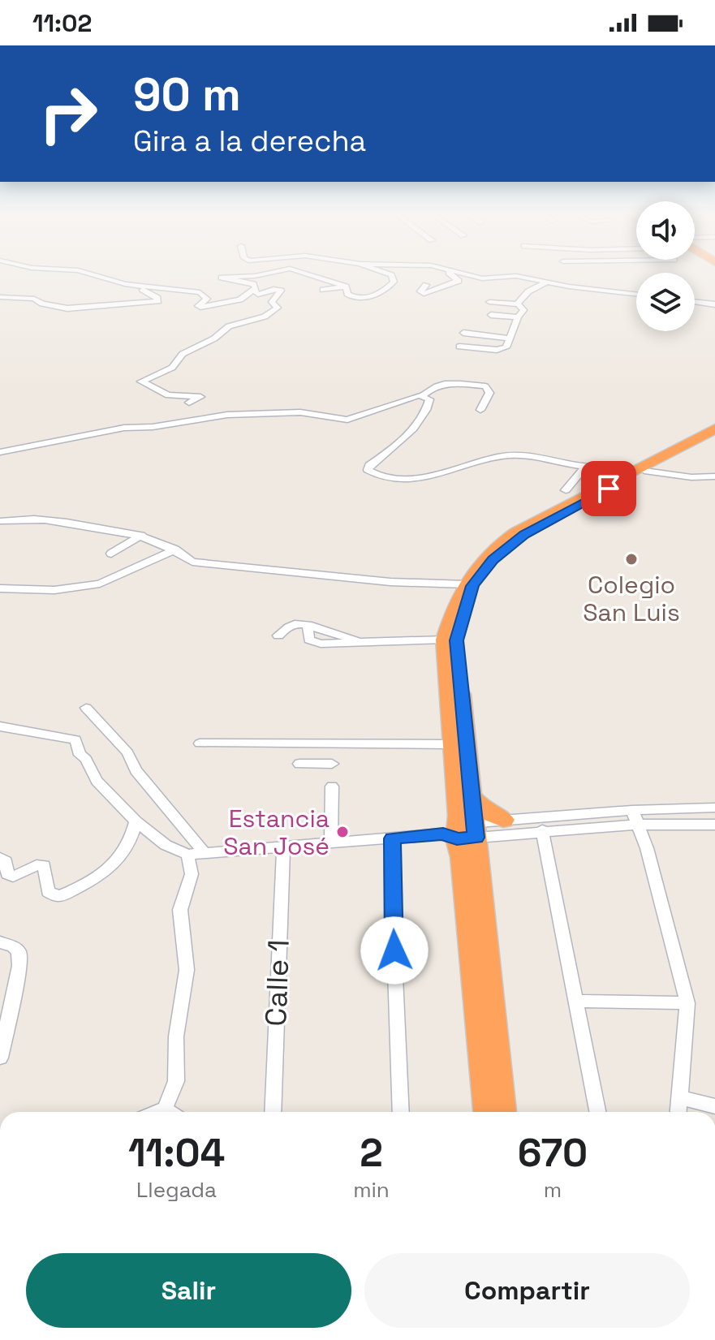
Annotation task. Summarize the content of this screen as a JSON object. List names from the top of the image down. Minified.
{"streets":{"street":["Calle 1"]},"places":["Colegio San Luis","Estancia San José"],"page":{"status":"11:02","turn":["90 m","Gira a la derecha"],"eta":["11:04","Llegada","2","min","670","m"],"buttons":["Salir","Compartir"]}}
